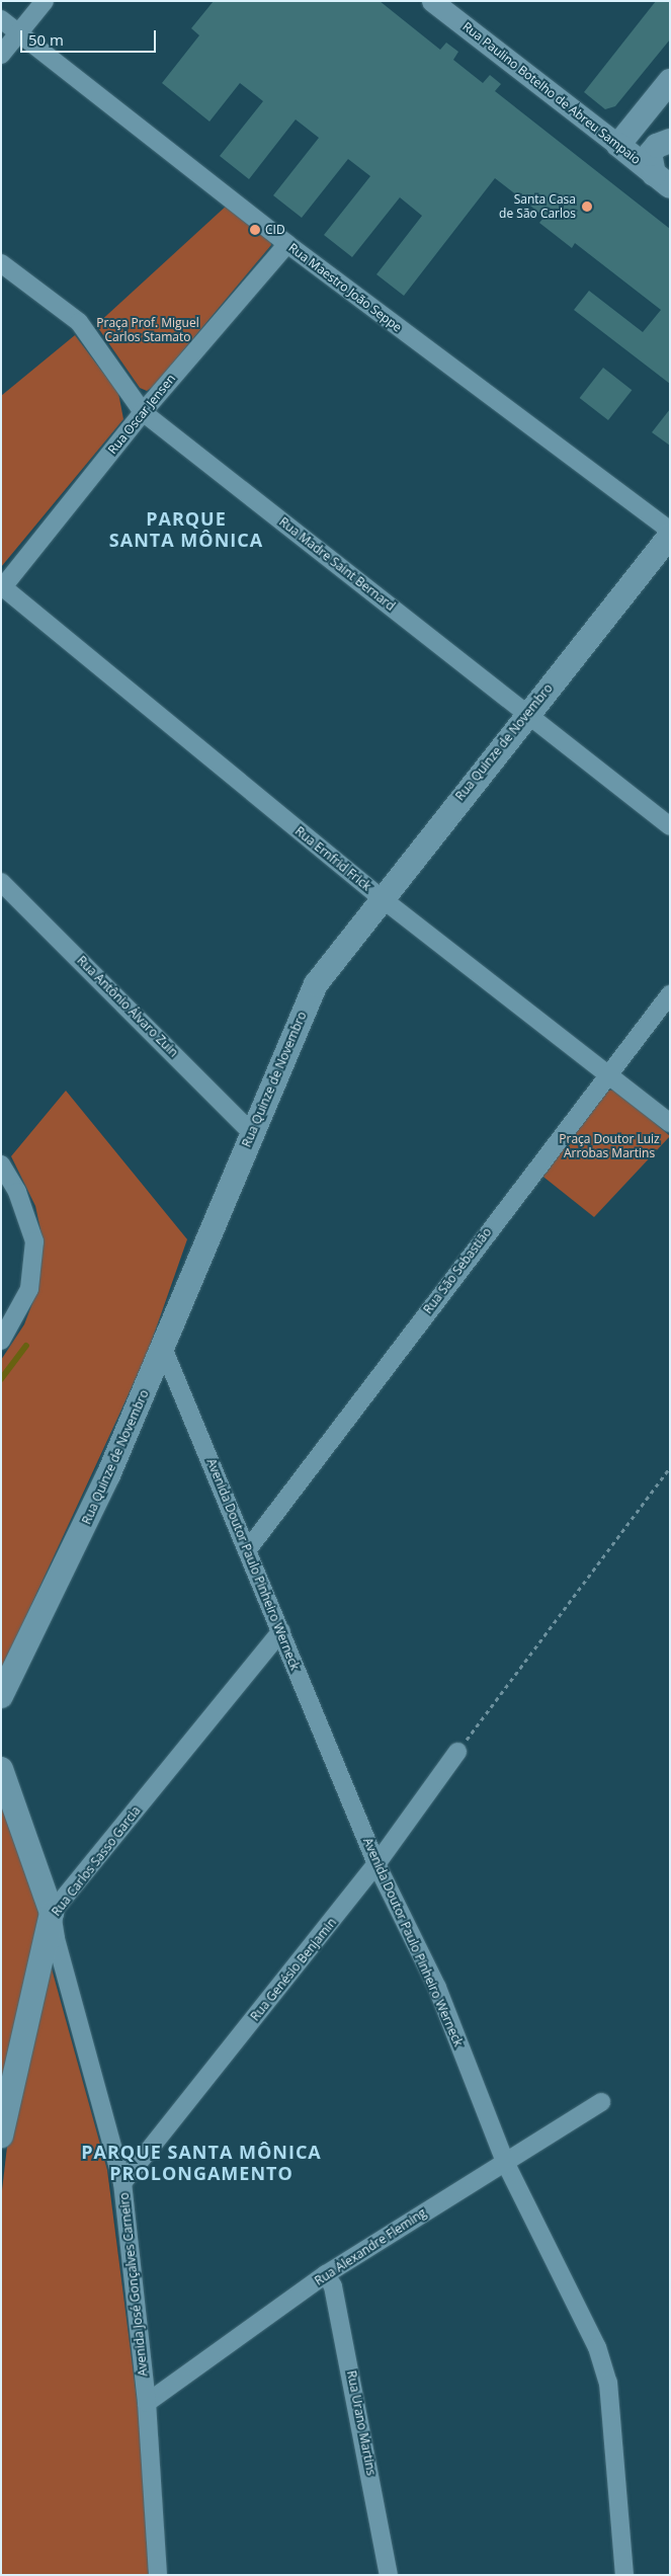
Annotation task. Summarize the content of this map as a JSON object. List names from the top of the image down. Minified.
{"streets":{"main road":["Rua Paulino Botelho de Abreu Sampaio","Rua Quinze de Novembro","Rua Carlos Sasso Garcia","Avenida José Gonçalves Carneiro"],"street":["Rua Maestro João Seppe","Rua Oscar Jensen","Rua Madre Saint Bernard","Rua Ernfrid Frick","Rua Antônio Álvaro Zuin","Rua São Sebastião","Avenida Doutor Paulo Pinheiro Werneck","Rua Genésio Benjamin","Rua Alexandre Fleming","Rua Urano Martins"]},"crossings":[["Rua Maestro João Seppe","Rua Oscar Jensen"],["Rua Oscar Jensen","Rua Madre Saint Bernard"],["Rua Oscar Jensen","Rua Ernfrid Frick"],["Rua Madre Saint Bernard","Rua Quinze de Novembro"],["Rua Quinze de Novembro","Rua Ernfrid Frick"],["Rua Quinze de Novembro","Rua Antônio Álvaro Zuin"],["Rua Quinze de Novembro","Avenida Doutor Paulo Pinheiro Werneck"],["Rua Ernfrid Frick","Rua São Sebastião"],["Rua São Sebastião","Avenida Doutor Paulo Pinheiro Werneck"],["Avenida Doutor Paulo Pinheiro Werneck","Rua Carlos Sasso Garcia"],["Avenida Doutor Paulo Pinheiro Werneck","Rua Genésio Benjamin"],["Avenida Doutor Paulo Pinheiro Werneck","Rua Alexandre Fleming"],["Rua Carlos Sasso Garcia","Avenida José Gonçalves Carneiro"],["Rua Genésio Benjamin","Avenida José Gonçalves Carneiro"],["Rua Alexandre Fleming","Avenida José Gonçalves Carneiro"],["Rua Alexandre Fleming","Rua Urano Martins"]],"districts":["PARQUE SANTA MÔNICA","PARQUE SANTA MÔNICA PROLONGAMENTO"],"parks":["Praça Prof. Miguel Carlos Stamato","Praça Doutor Luiz Arrobas Martins"],"places":["Santa Casa de São Carlos","CID"],"scale_bar":"50 m"}
